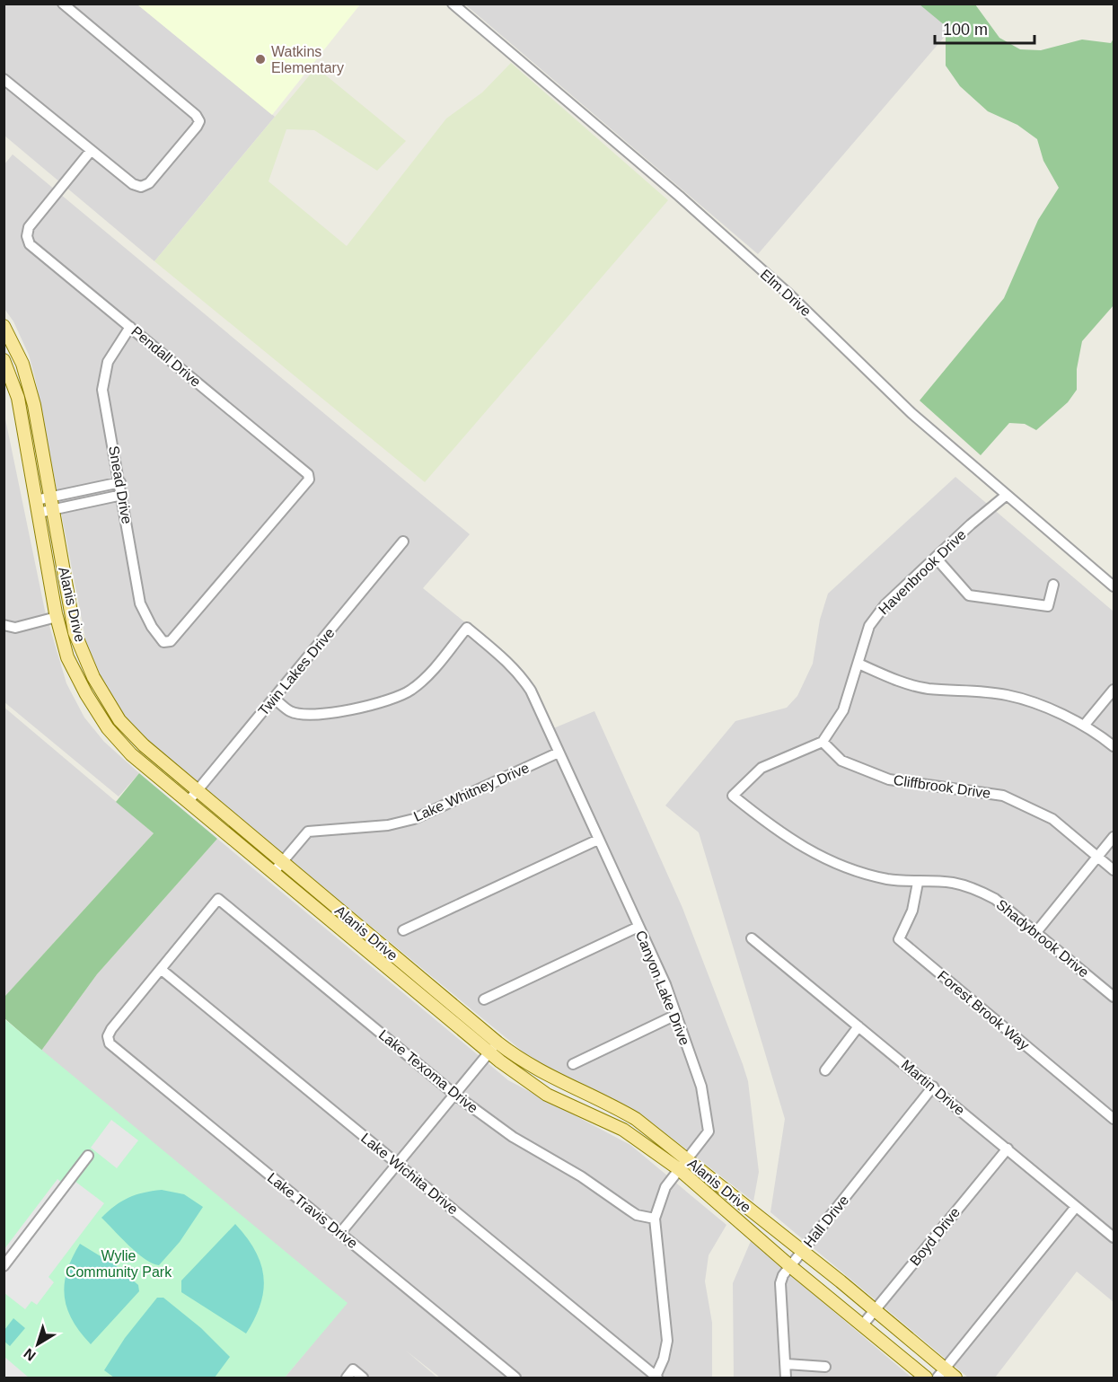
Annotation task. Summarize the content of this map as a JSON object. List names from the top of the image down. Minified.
{"streets":{"main road":["Alanis Drive"],"street":["Elm Drive","Pendall Drive","Snead Drive","Havenbrook Drive","Twin Lakes Drive","Cliffbrook Drive","Lake Whitney Drive","Shadybrook Drive","Canyon Lake Drive","Forest Brook Way","Lake Texoma Drive","Martin Drive","Lake Wichita Drive","Lake Travis Drive","Hall Drive","Boyd Drive"]},"crossings":[["Elm Drive","Havenbrook Drive"],["Pendall Drive","Snead Drive"],["Havenbrook Drive","Cliffbrook Drive"],["Havenbrook Drive","Shadybrook Drive"],["Alanis Drive","Twin Lakes Drive"],["Alanis Drive","Lake Whitney Drive"],["Alanis Drive","Canyon Lake Drive"],["Alanis Drive","Hall Drive"],["Alanis Drive","Boyd Drive"],["Twin Lakes Drive","Canyon Lake Drive"],["Cliffbrook Drive","Shadybrook Drive"],["Lake Whitney Drive","Canyon Lake Drive"],["Shadybrook Drive","Forest Brook Way"],["Canyon Lake Drive","Lake Texoma Drive"],["Canyon Lake Drive","Lake Wichita Drive"],["Lake Texoma Drive","Lake Wichita Drive"],["Lake Texoma Drive","Lake Travis Drive"],["Martin Drive","Hall Drive"],["Martin Drive","Boyd Drive"],["Lake Wichita Drive","Lake Travis Drive"]],"parks":["Wylie Community Park"],"places":["Watkins Elementary"],"scale_bar":"100 m","north":"bottom left"}
